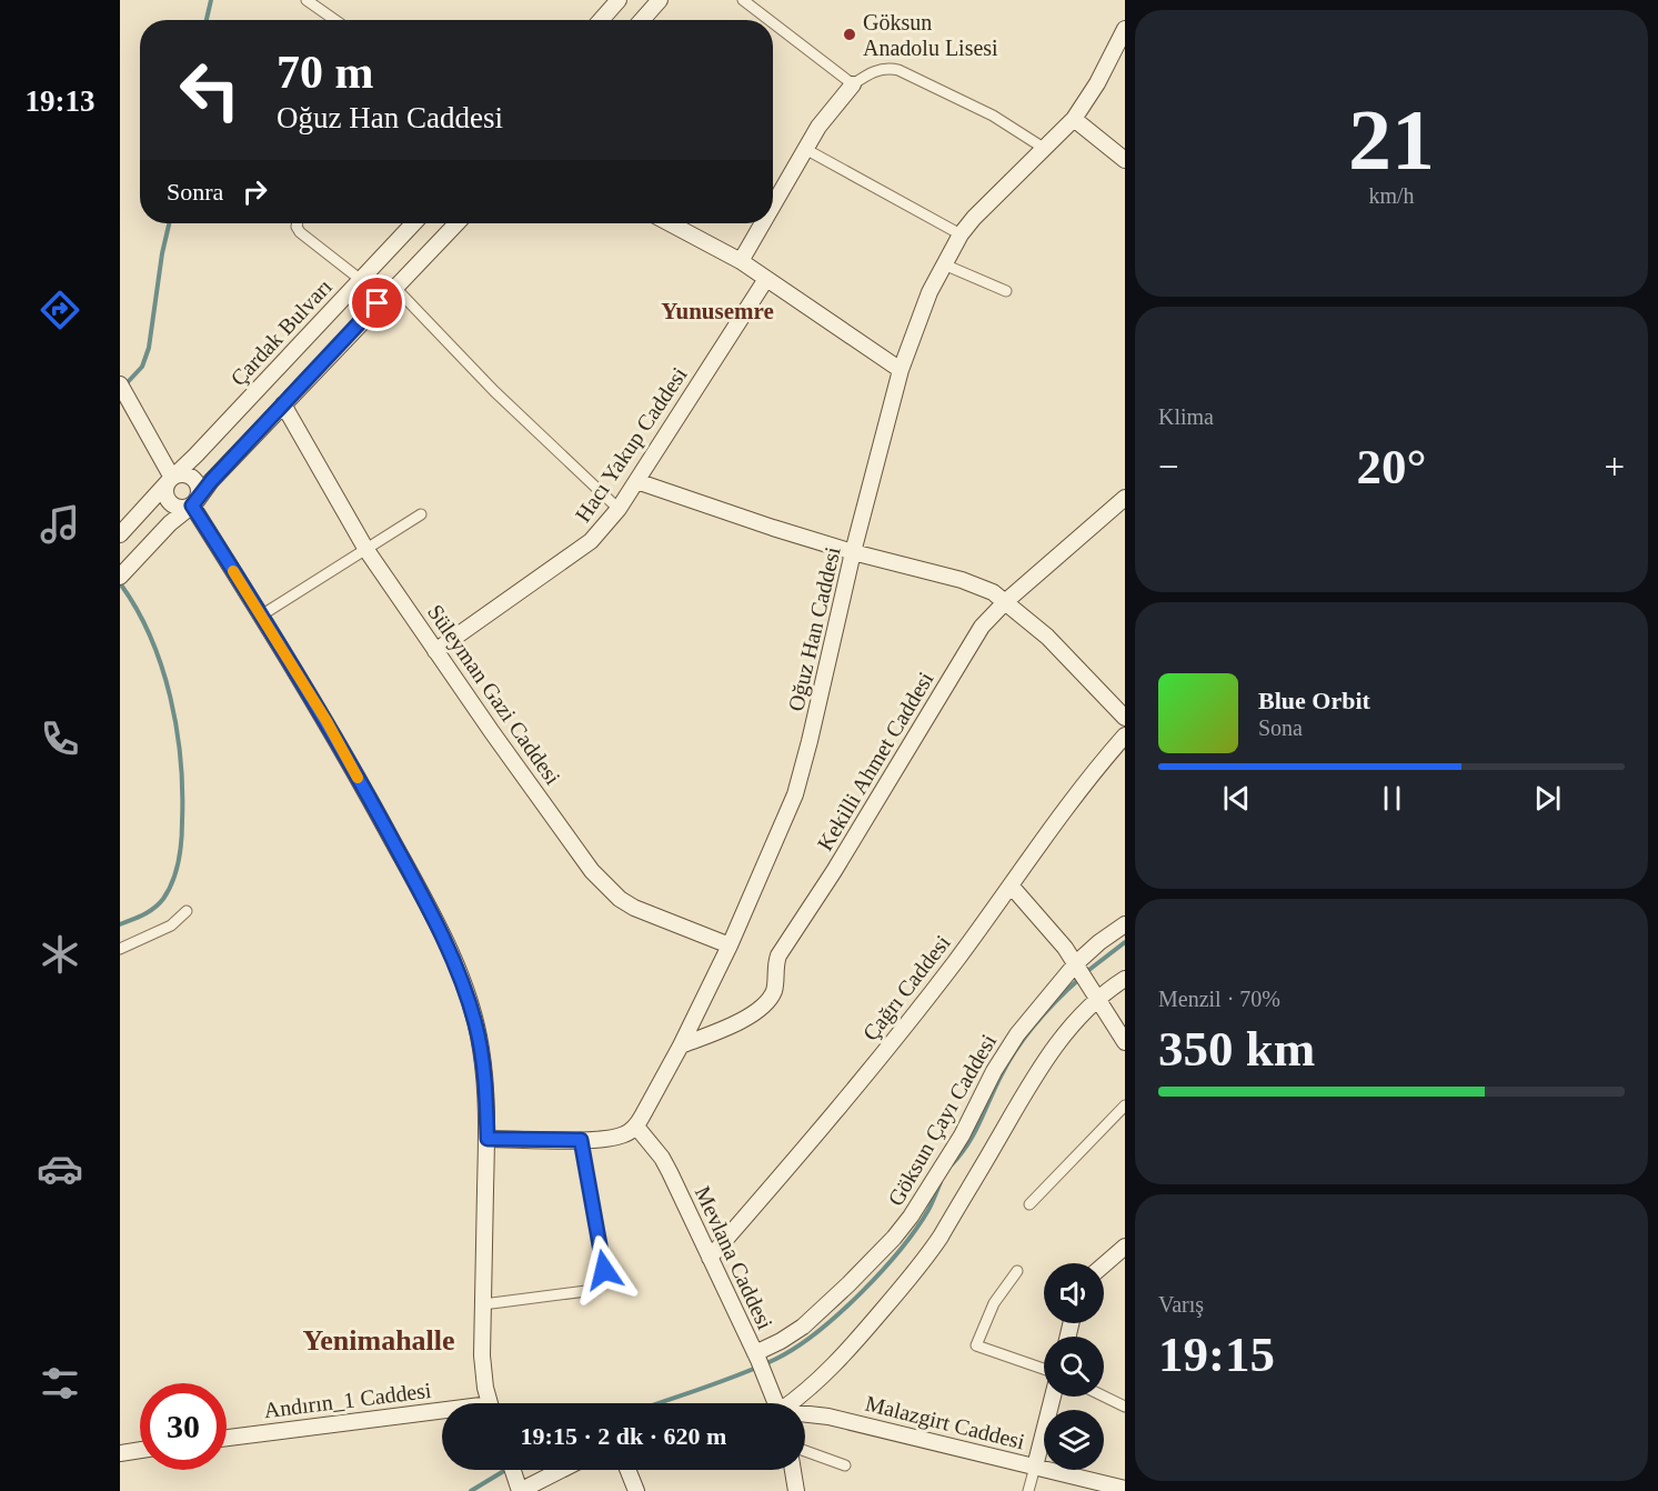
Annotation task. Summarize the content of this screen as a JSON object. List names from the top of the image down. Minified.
{"streets":{"street":["Çardak Bulvarı","Hacı Yakup Caddesi","Oğuz Han Caddesi","Süleyman Gazi Caddesi","Kekilli Ahmet Caddesi","Çağrı Caddesi","Göksun Çayı Caddesi","Mevlana Caddesi","Andırın_1 Caddesi","Malazgirt Caddesi"]},"crossings":[["Hacı Yakup Caddesi","Süleyman Gazi Caddesi"],["Oğuz Han Caddesi","Süleyman Gazi Caddesi"],["Oğuz Han Caddesi","Kekilli Ahmet Caddesi"],["Oğuz Han Caddesi","Mevlana Caddesi"],["Çağrı Caddesi","Mevlana Caddesi"],["Göksun Çayı Caddesi","Mevlana Caddesi"]],"districts":["Yunusemre","Yenimahalle"],"places":["Göksun Anadolu Lisesi"],"page":{"tabs":"19:13","tile":[["21","km/h"],"Klima",["Menzil · 70%","350 km"],["Varış","19:15"]],"turn":["70 m","Oğuz Han Caddesi"],"then":"Sonra","heat":["−","20°","+"],"song":["Blue Orbit","Sona"],"limit":"30","trip":"19:15 · 2 dk · 620 m"}}
